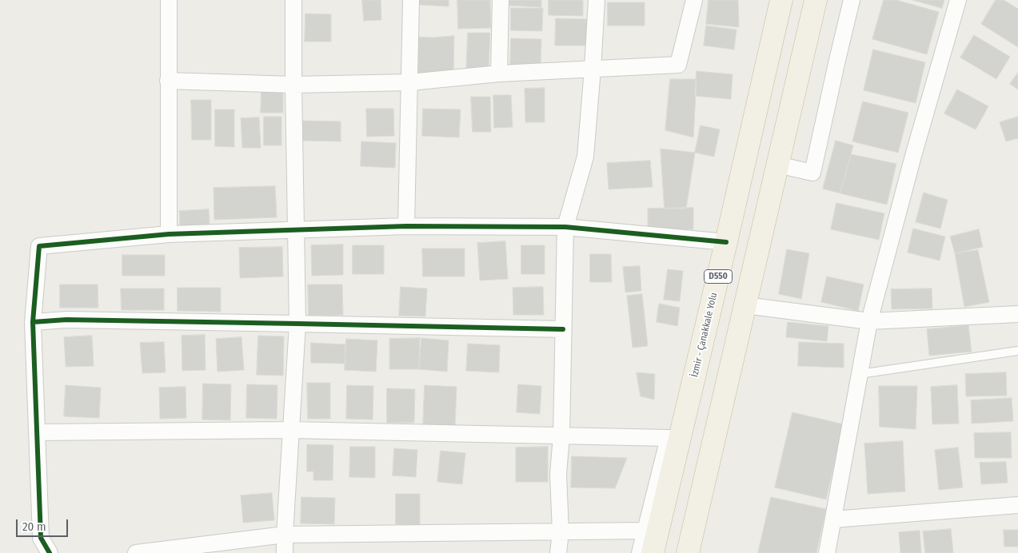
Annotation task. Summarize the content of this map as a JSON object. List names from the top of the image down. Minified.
{"streets":{"highway":["D550","İzmir - Çanakkale Yolu"]},"scale_bar":"20 m"}
